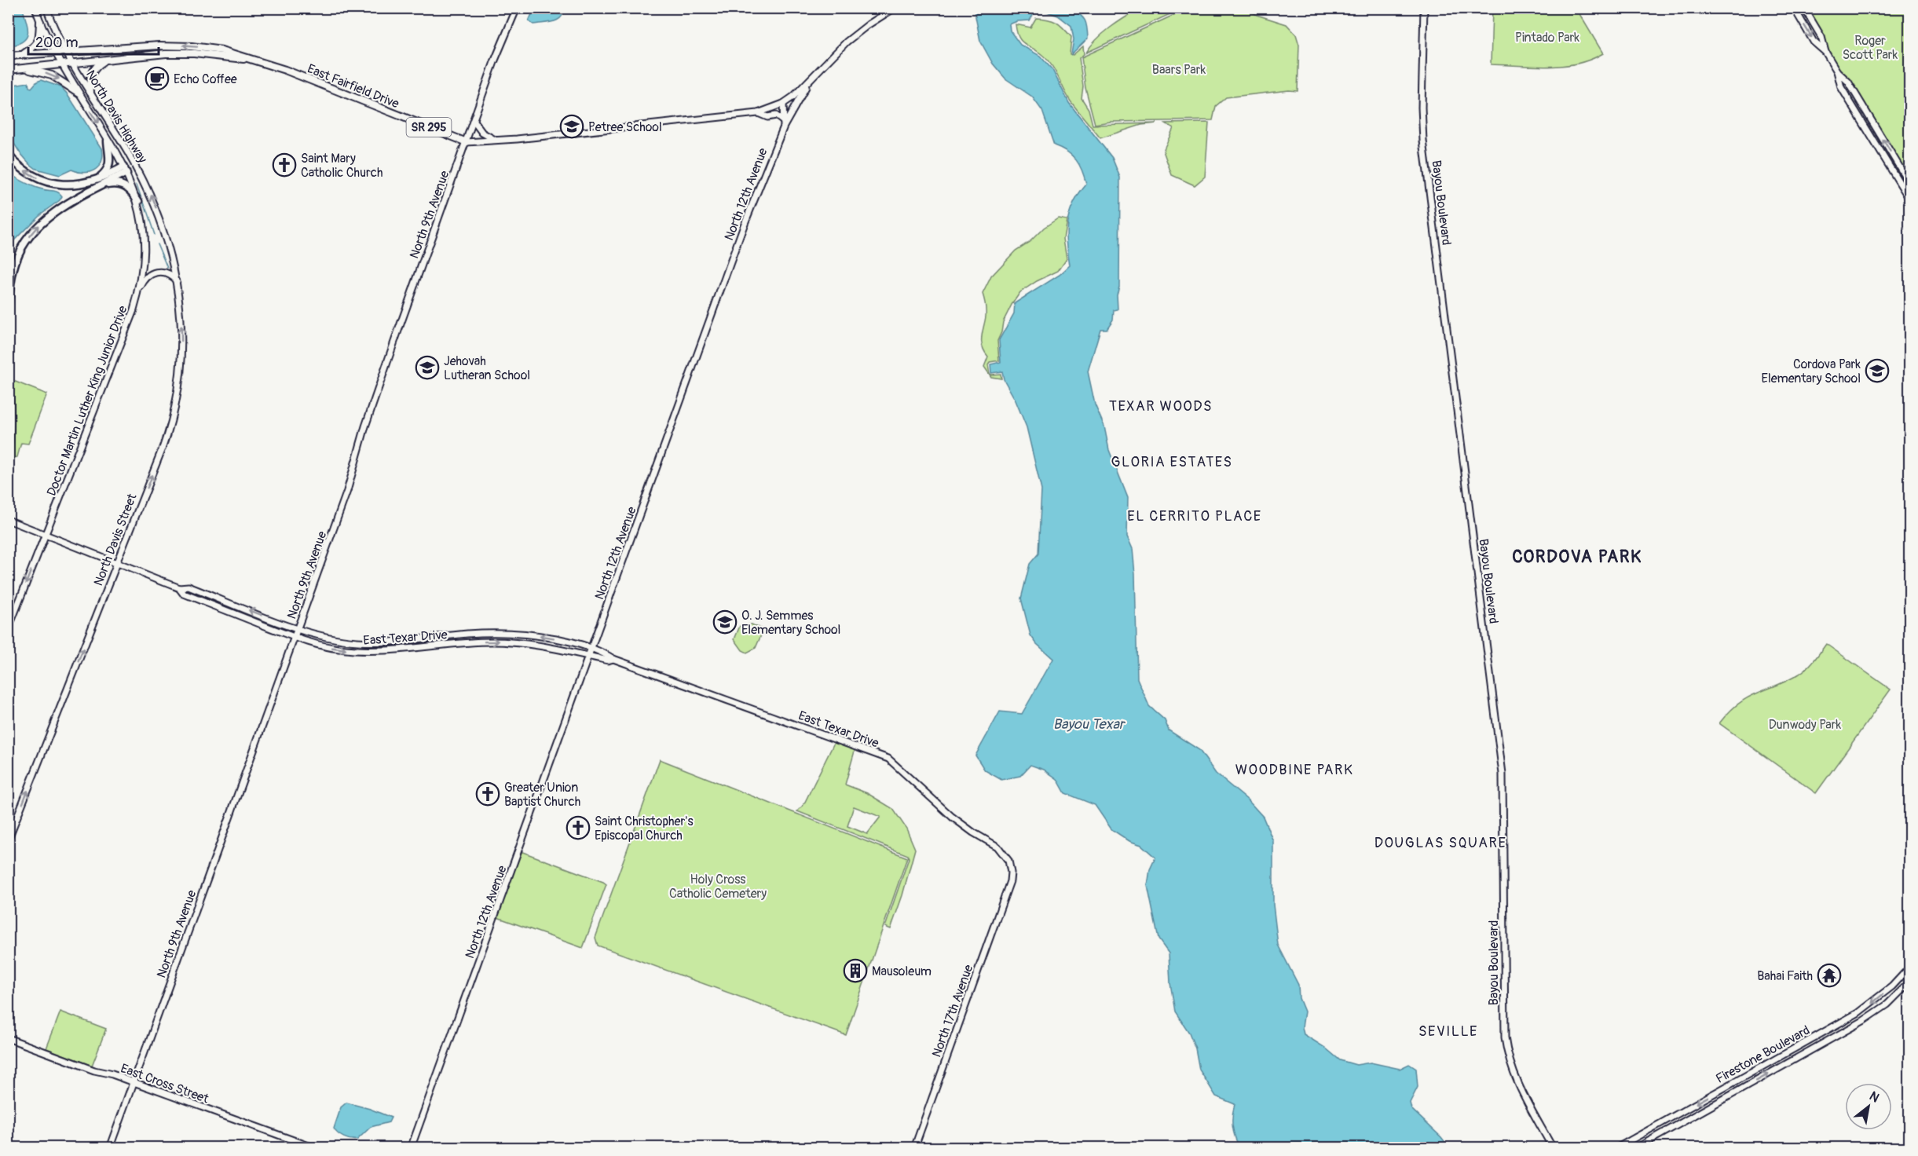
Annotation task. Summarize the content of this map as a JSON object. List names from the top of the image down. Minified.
{"streets":{"main road":["East Fairfield Drive","North Davis Highway","SR 295","North 12th Avenue","Bayou Boulevard","North 9th Avenue","Doctor Martin Luther King Junior Drive","North Davis Street","East Texar Drive","North 17th Avenue","Firestone Boulevard","East Cross Street"]},"crossings":[["East Fairfield Drive","North Davis Highway"],["East Fairfield Drive","North 12th Avenue"],["East Fairfield Drive","North 9th Avenue"],["North Davis Highway","Doctor Martin Luther King Junior Drive"],["North Davis Highway","North Davis Street"],["North 12th Avenue","East Texar Drive"],["North 9th Avenue","East Texar Drive"],["North 9th Avenue","East Cross Street"],["Doctor Martin Luther King Junior Drive","East Texar Drive"],["North Davis Street","East Texar Drive"],["East Texar Drive","North 17th Avenue"]],"one_way":["North Davis Street"],"districts":["TEXAR WOODS","GLORIA ESTATES","EL CERRITO PLACE","CORDOVA PARK","WOODBINE PARK","DOUGLAS SQUARE","SEVILLE"],"water":["Bayou Texar"],"parks":["Pintado Park","Roger Scott Park","Baars Park","Dunwody Park","Holy Cross Catholic Cemetery"],"places":{"cafe":["Echo Coffee"],"school or university":["Petree School","Jehovah Lutheran School","Cordova Park Elementary School","O. J. Semmes Elementary School"],"church":["Saint Mary Catholic Church","Greater Union Baptist Church","Saint Christopher's Episcopal Church"],"building":["Mausoleum"],"temple":["Bahai Faith"]},"scale_bar":"200 m","north":"top right"}
